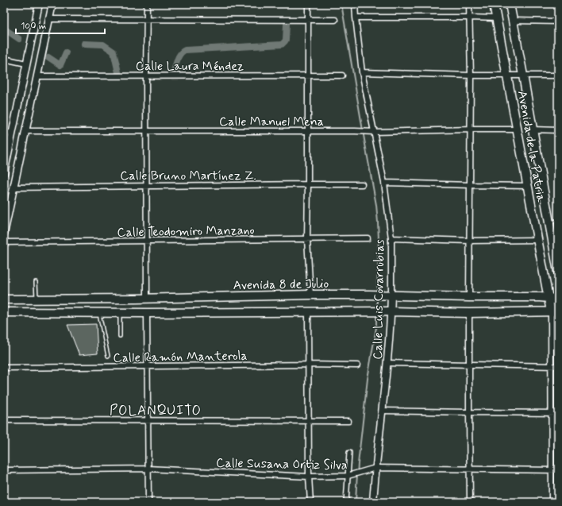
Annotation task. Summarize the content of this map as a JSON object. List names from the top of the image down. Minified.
{"streets":{"main road":["Avenida de la Patria","Avenida 8 de Julio"],"street":["Calle Laura Méndez","Calle Manuel Mena","Calle Bruno Martínez Z.","Calle Teodomiro Manzano","Calle Luis Covarrubias","Calle Ramón Manterola","Calle Susana Ortiz Silva"]},"crossings":[["Calle Manuel Mena","Avenida de la Patria"],["Calle Manuel Mena","Calle Luis Covarrubias"],["Avenida de la Patria","Avenida 8 de Julio"],["Avenida 8 de Julio","Calle Luis Covarrubias"],["Calle Luis Covarrubias","Calle Susana Ortiz Silva"]],"districts":["POLANQUITO"],"scale_bar":"100 m"}
